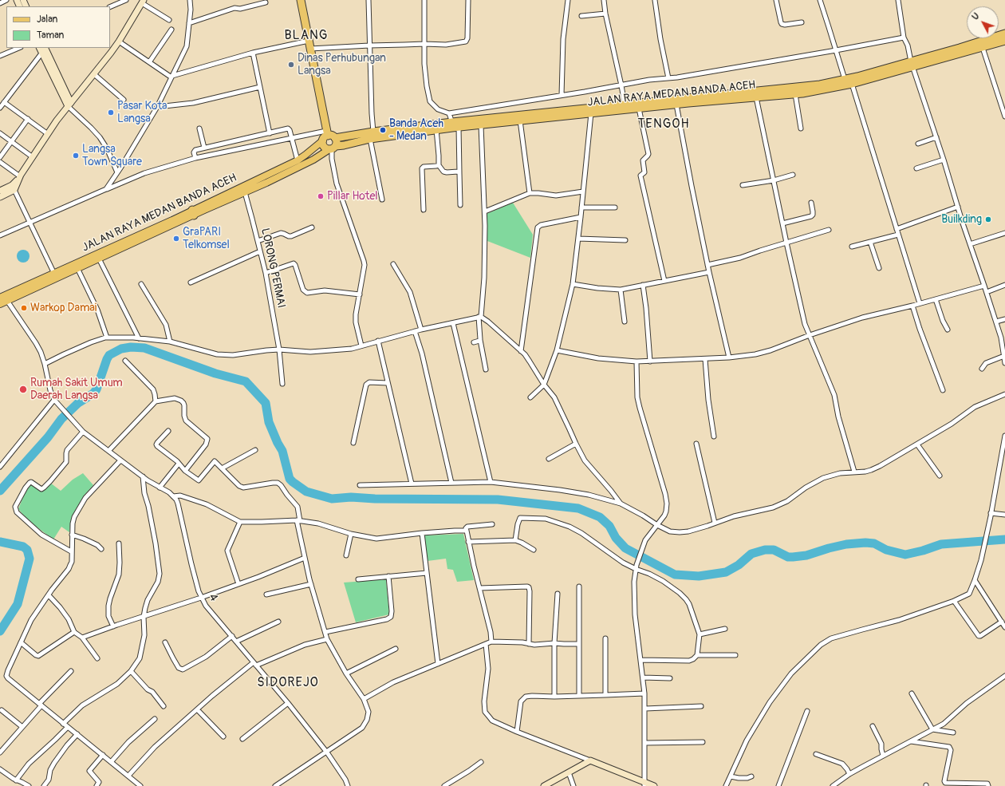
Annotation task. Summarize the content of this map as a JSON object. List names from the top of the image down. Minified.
{"streets":{"highway":["JALAN RAYA MEDAN BANDA ACEH"],"street":["LORONG PERMAI","4"]},"districts":["BLANG","TENGOH","SIDOREJO"],"places":["Dinas Perhubungan Langsa","Pasar Kota Langsa","Banda Aceh - Medan","Langsa Town Square","Pillar Hotel","Builkding","GraPARI Telkomsel","Warkop Damai","Rumah Sakit Umum Daerah Langsa"],"legend":["Jalan","Taman"],"north":"top left"}
